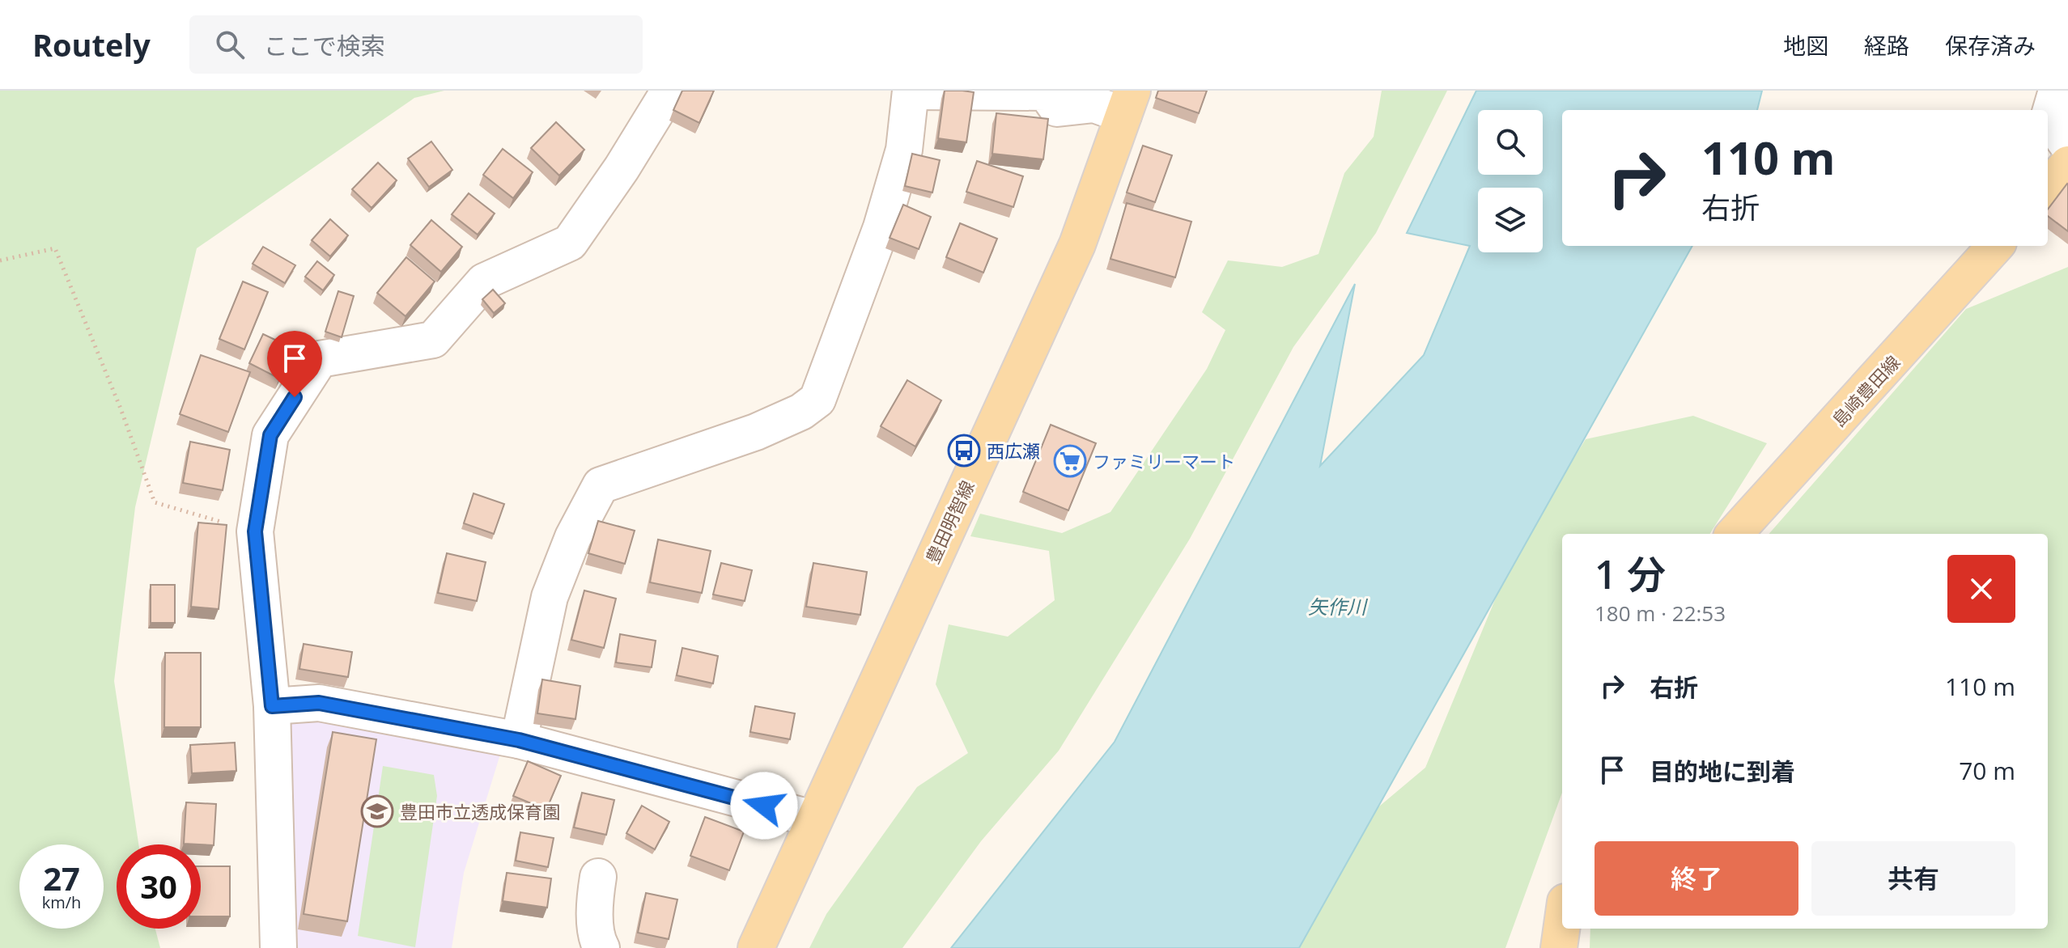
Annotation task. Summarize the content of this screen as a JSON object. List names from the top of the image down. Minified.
{"streets":{"main road":["島崎豊田線","豊田明智線"]},"water":["矢作川"],"places":{"bus stop":["西広瀬"],"supermarket":["ファミリーマート"],"school or university":["豊田市立透成保育園"]},"page":{"header":"Routely","search":"ここで検索","nav":["地図","経路","保存済み"],"turn":["110 m","右折"],"heading":["1 分","180 m · 22:53"],"list":[{"name":"右折","value":"110 m"},{"name":"目的地に到着","value":"70 m"}],"buttons":["終了","共有"],"speed":"27 km/h","limit":"30"}}
